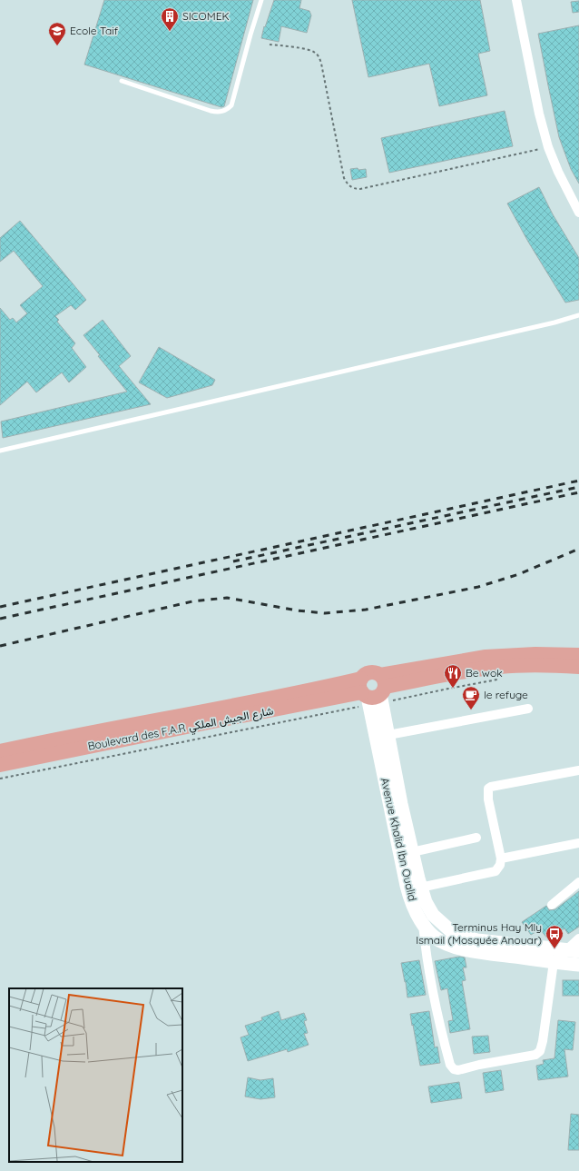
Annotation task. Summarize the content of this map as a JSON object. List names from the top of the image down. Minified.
{"streets":{"main road":["Boulevard des F.A.R شارع الجيش الملكي","Avenue Khalid Ibn Oualid"]},"crossings":[["Boulevard des F.A.R شارع الجيش الملكي","Avenue Khalid Ibn Oualid"]],"places":{"building":["SICOMEK"],"school or university":["Ecole Taif"],"restaurant":["Be wok"],"cafe":["le refuge"],"bus stop":["Terminus Hay Mly Ismail (Mosquée Anouar)"]}}
